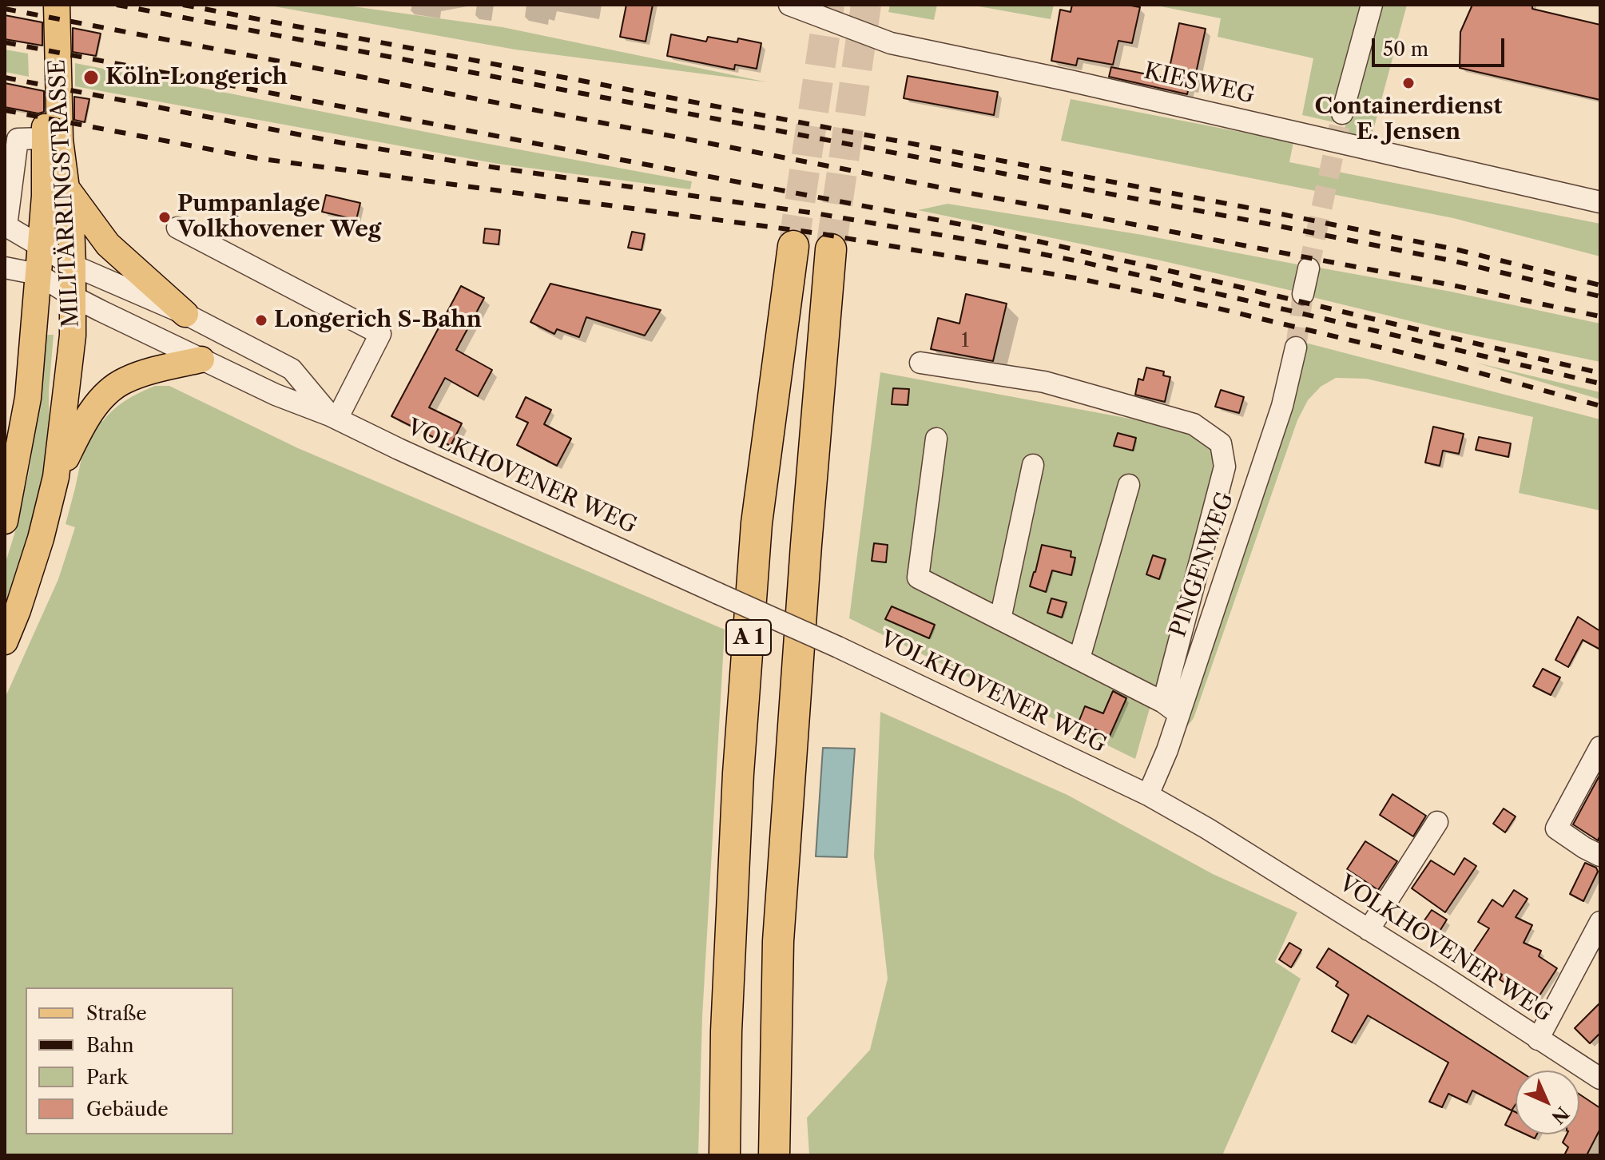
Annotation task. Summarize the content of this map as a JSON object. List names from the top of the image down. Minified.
{"streets":{"highway":["A 1"],"main road":["MILITÄRRINGSTRASSE"],"street":["KIESWEG","VOLKHOVENER WEG","PINGENWEG"]},"crossings":[["MILITÄRRINGSTRASSE","VOLKHOVENER WEG"],["VOLKHOVENER WEG","PINGENWEG"]],"places":["Köln-Longerich","Containerdienst E. Jensen","Pumpanlage Volkhovener Weg","Longerich S-Bahn"],"house_numbers":["1"],"legend":["Straße","Bahn","Park","Gebäude"],"scale_bar":"50 m","north":"bottom right"}
